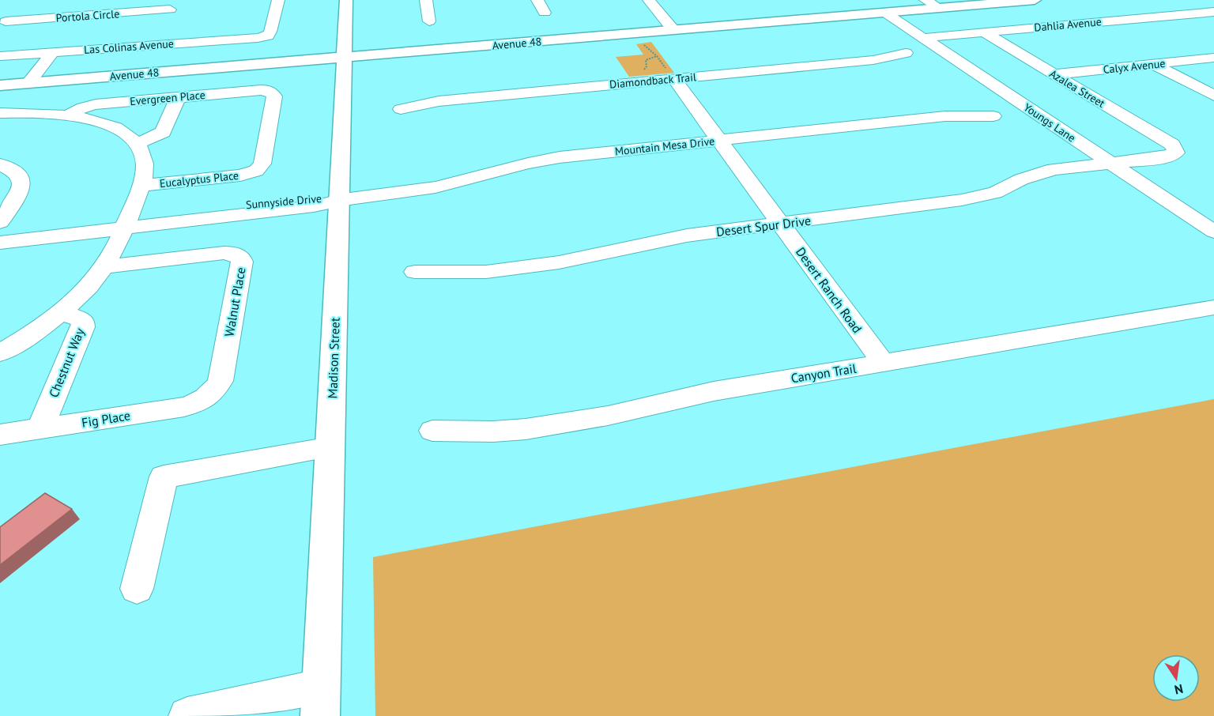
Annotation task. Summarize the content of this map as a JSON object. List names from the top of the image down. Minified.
{"streets":{"main road":["Avenue 48","Madison Street"],"street":["Portola Circle","Dahlia Avenue","Las Colinas Avenue","Calyx Avenue","Diamondback Trail","Azalea Street","Evergreen Place","Youngs Lane","Mountain Mesa Drive","Eucalyptus Place","Sunnyside Drive","Desert Spur Drive","Desert Ranch Road","Walnut Place","Chestnut Way","Canyon Trail","Fig Place"]},"crossings":[["Dahlia Avenue","Azalea Street"],["Dahlia Avenue","Youngs Lane"],["Avenue 48","Youngs Lane"],["Avenue 48","Madison Street"],["Calyx Avenue","Azalea Street"],["Diamondback Trail","Desert Ranch Road"],["Azalea Street","Desert Spur Drive"],["Evergreen Place","Eucalyptus Place"],["Youngs Lane","Desert Spur Drive"],["Mountain Mesa Drive","Sunnyside Drive"],["Mountain Mesa Drive","Desert Ranch Road"],["Mountain Mesa Drive","Madison Street"],["Sunnyside Drive","Madison Street"],["Desert Spur Drive","Desert Ranch Road"],["Desert Ranch Road","Canyon Trail"],["Walnut Place","Fig Place"],["Chestnut Way","Fig Place"]],"north":"bottom"}
